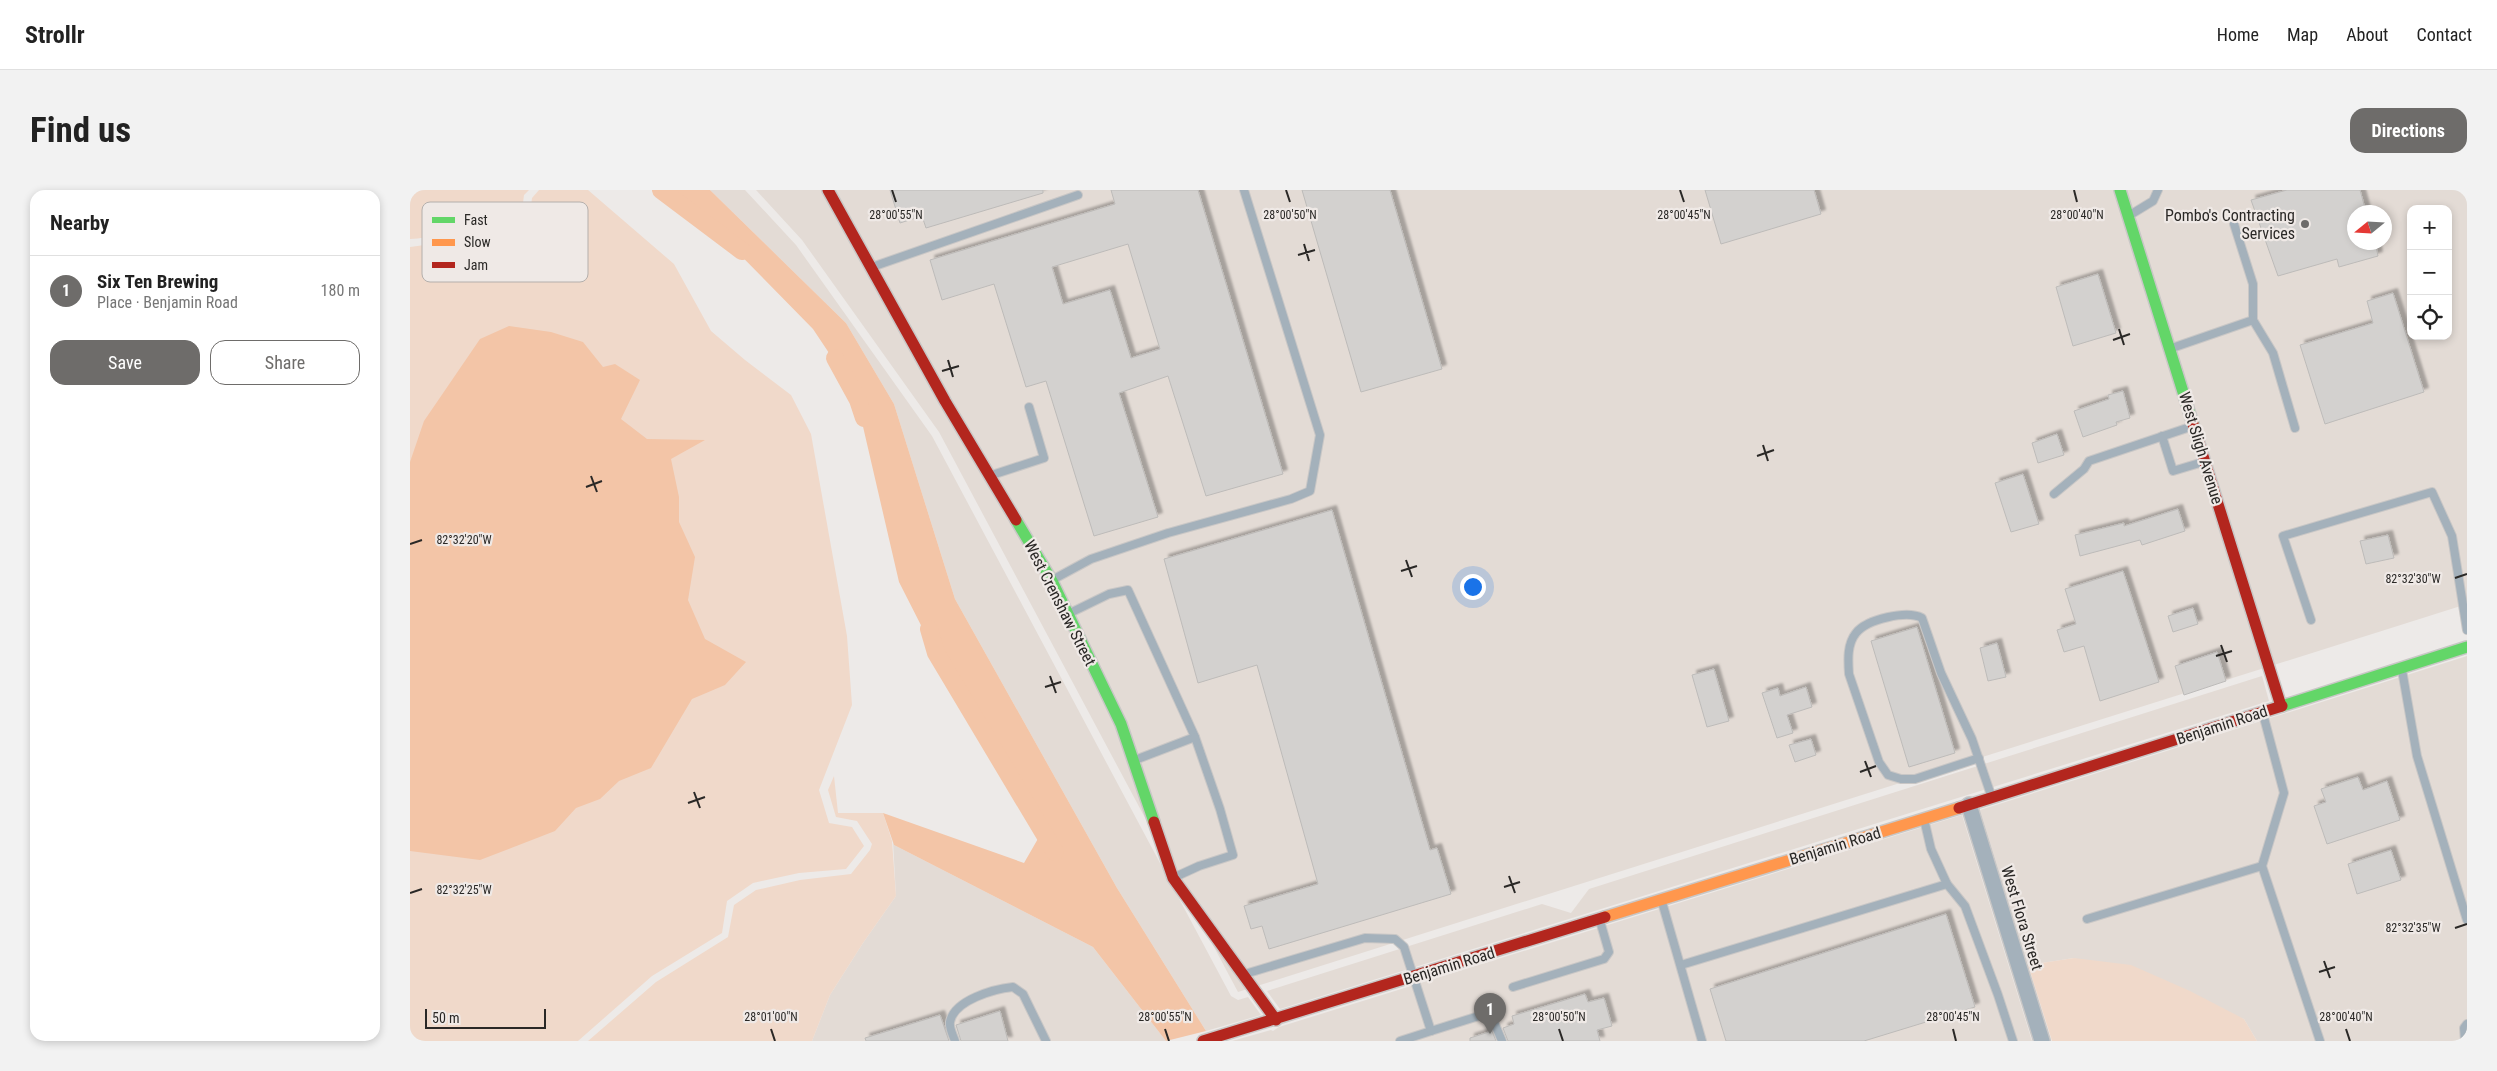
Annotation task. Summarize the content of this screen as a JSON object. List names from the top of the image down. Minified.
{"streets":{"street":["West Sligh Avenue","West Crenshaw Street","Benjamin Road","West Flora Street"]},"crossings":[["West Sligh Avenue","Benjamin Road"],["West Crenshaw Street","Benjamin Road"],["Benjamin Road","West Flora Street"]],"places":["Pombo's Contracting Services"],"legend":["Fast","Slow","Jam"],"scale_bar":"50 m","north":"left","page":{"header":"Strollr","nav":["Home","Map","About","Contact"],"buttons":["Directions",["Save","Share"]],"title":"Find us","heading":"Nearby","map_buttons":["+","−"],"list":[{"mark":"1","name":"Six Ten Brewing","note":"Place · Benjamin Road","value":"180 m"}],"pins":"1","scale":"50 m"},"coordinates":["28°00'55\"N","28°00'50\"N","28°00'45\"N","28°00'40\"N","82°32'20\"W","82°32'30\"W","82°32'25\"W","82°32'35\"W","28°01'00\"N"]}
